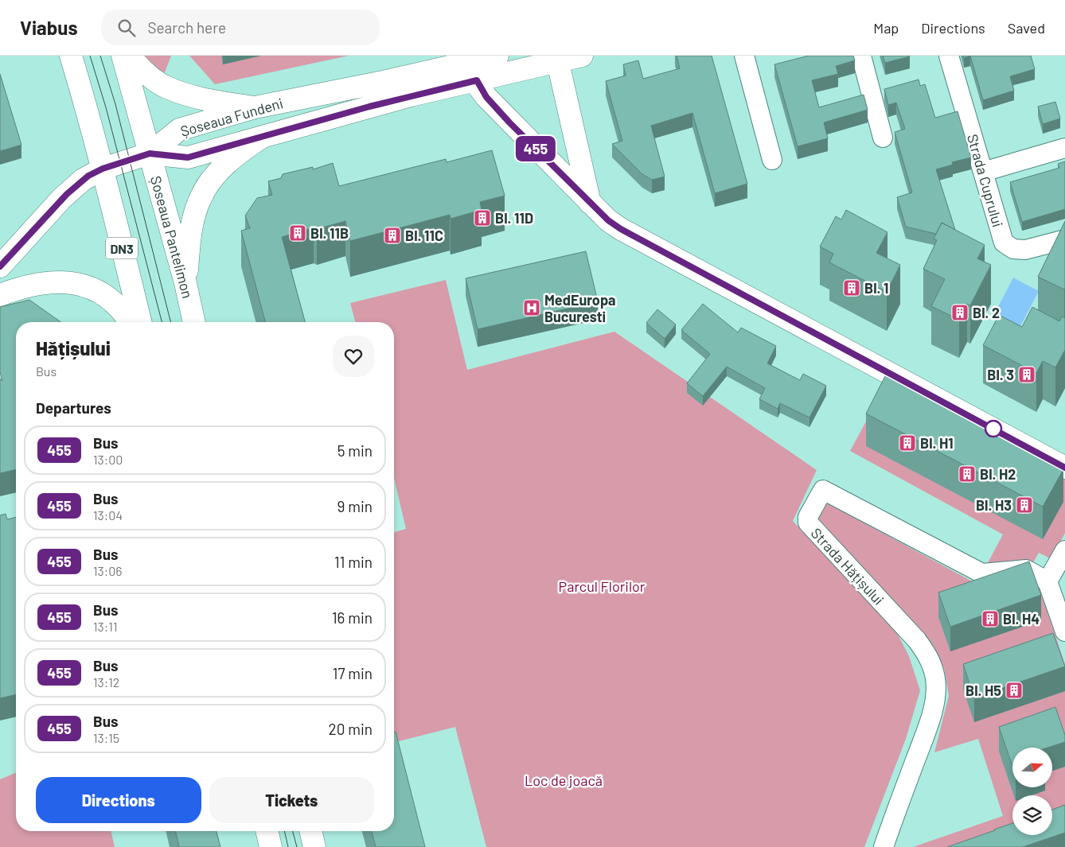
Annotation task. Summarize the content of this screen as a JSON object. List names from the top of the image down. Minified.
{"streets":{"main road":["Șoseaua Fundeni","Șoseaua Pantelimon","DN3"],"street":["Strada Cuprului","Strada Hățișului"]},"crossings":[["Șoseaua Fundeni","Șoseaua Pantelimon"]],"parks":["Parcul Florilor","Loc de joacă"],"places":{"building":["Bl. 11D","Bl. 11B","Bl. 11C","Bl. 1","Bl. 2","Bl. 3","Bl. H1","Bl. H2","Bl. H3","Bl. H4","Bl. H5"],"hospital":["MedEuropa Bucuresti"]},"lines":["bus line 455"],"north":"right","page":{"header":"Viabus","search":"Search here","nav":["Map","Directions","Saved"],"on_map":"455","heading":[["Hățișului","Bus"],"Departures"],"list":[{"mark":"455","name":"Bus","note":"13:00","value":"5 min"},{"mark":"455","name":"Bus","note":"13:04","value":"9 min"},{"mark":"455","name":"Bus","note":"13:06","value":"11 min"},{"mark":"455","name":"Bus","note":"13:11","value":"16 min"},{"mark":"455","name":"Bus","note":"13:12","value":"17 min"},{"mark":"455","name":"Bus","note":"13:15","value":"20 min"}],"buttons":["Directions","Tickets"]}}
